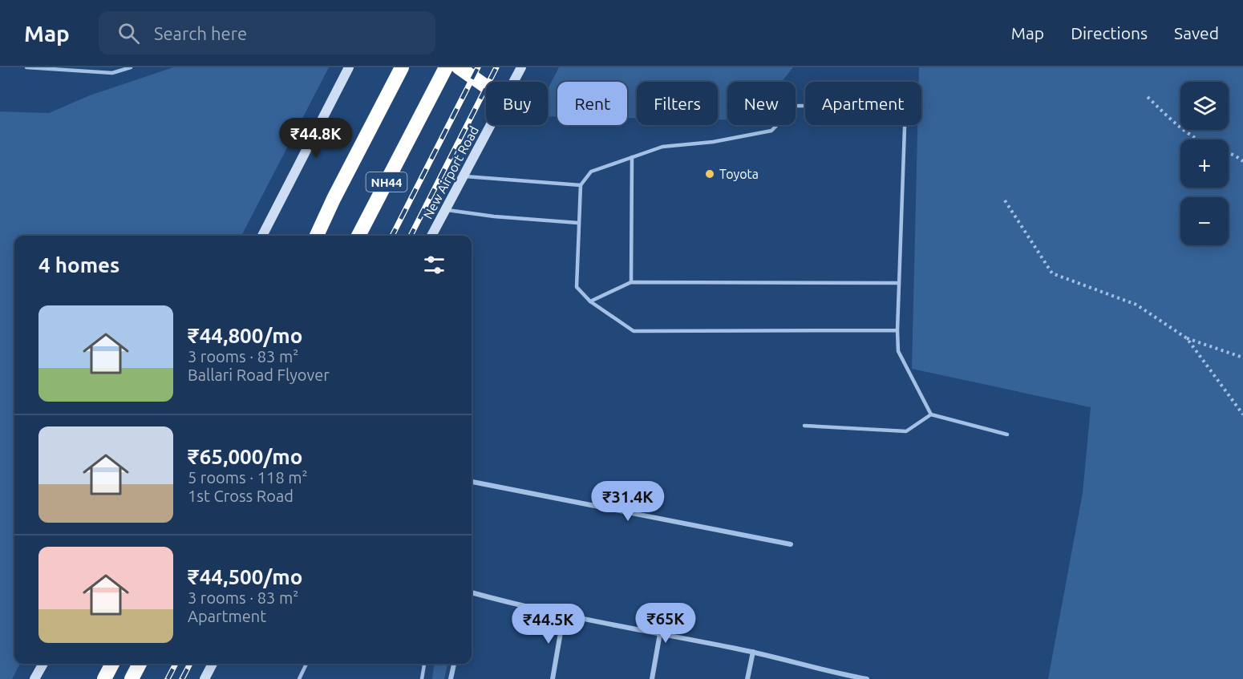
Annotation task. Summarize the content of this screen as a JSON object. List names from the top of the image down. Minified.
{"streets":{"highway":["NH44"],"street":["New Airport Road"]},"places":["Toyota"],"page":{"header":"Map","search":"Search here","nav":["Map","Directions","Saved"],"map_buttons":["+","−"],"chip":["Buy","Rent","Filters","New","Apartment"],"price":["₹44.8K","₹31.4K","₹65K","₹44.5K"],"heading":"4 homes","list":[{"name":"₹44,800/mo","note":"3 rooms · 83 m² · Ballari Road Flyover"},{"name":"₹65,000/mo","note":"5 rooms · 118 m² · 1st Cross Road"},{"name":"₹44,500/mo","note":"3 rooms · 83 m² · Apartment"}]}}
